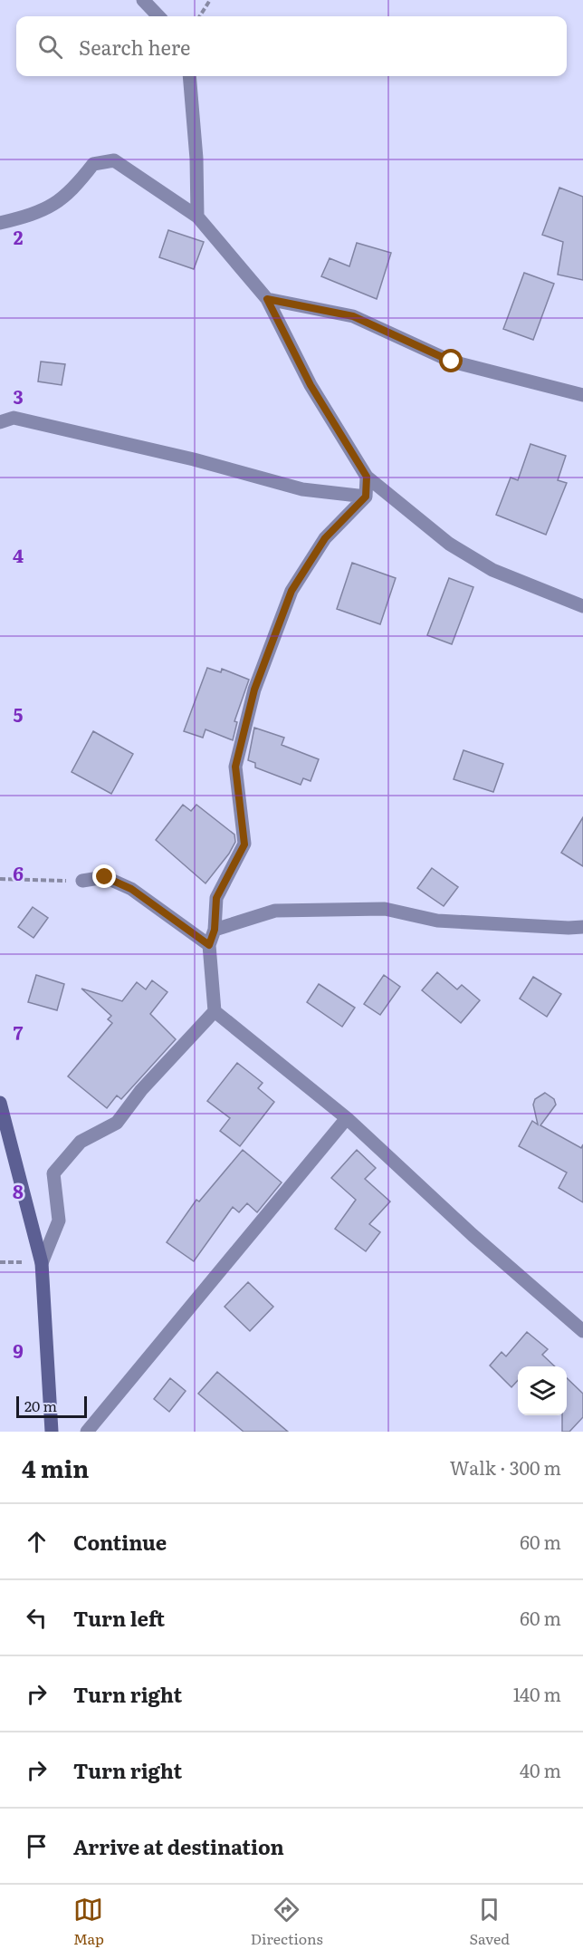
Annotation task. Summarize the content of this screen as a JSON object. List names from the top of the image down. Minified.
{"scale_bar":"20 m","page":{"search":"Search here","scale":"20 m","heading":["4 min","Walk · 300 m"],"list":[["Continue","60 m"],["Turn left","60 m"],["Turn right","140 m"],["Turn right","40 m"],"Arrive at destination"],"nav":["Map","Directions","Saved"]},"grid":{"rows":["2","3","4","5","6","7","8","9"]}}
